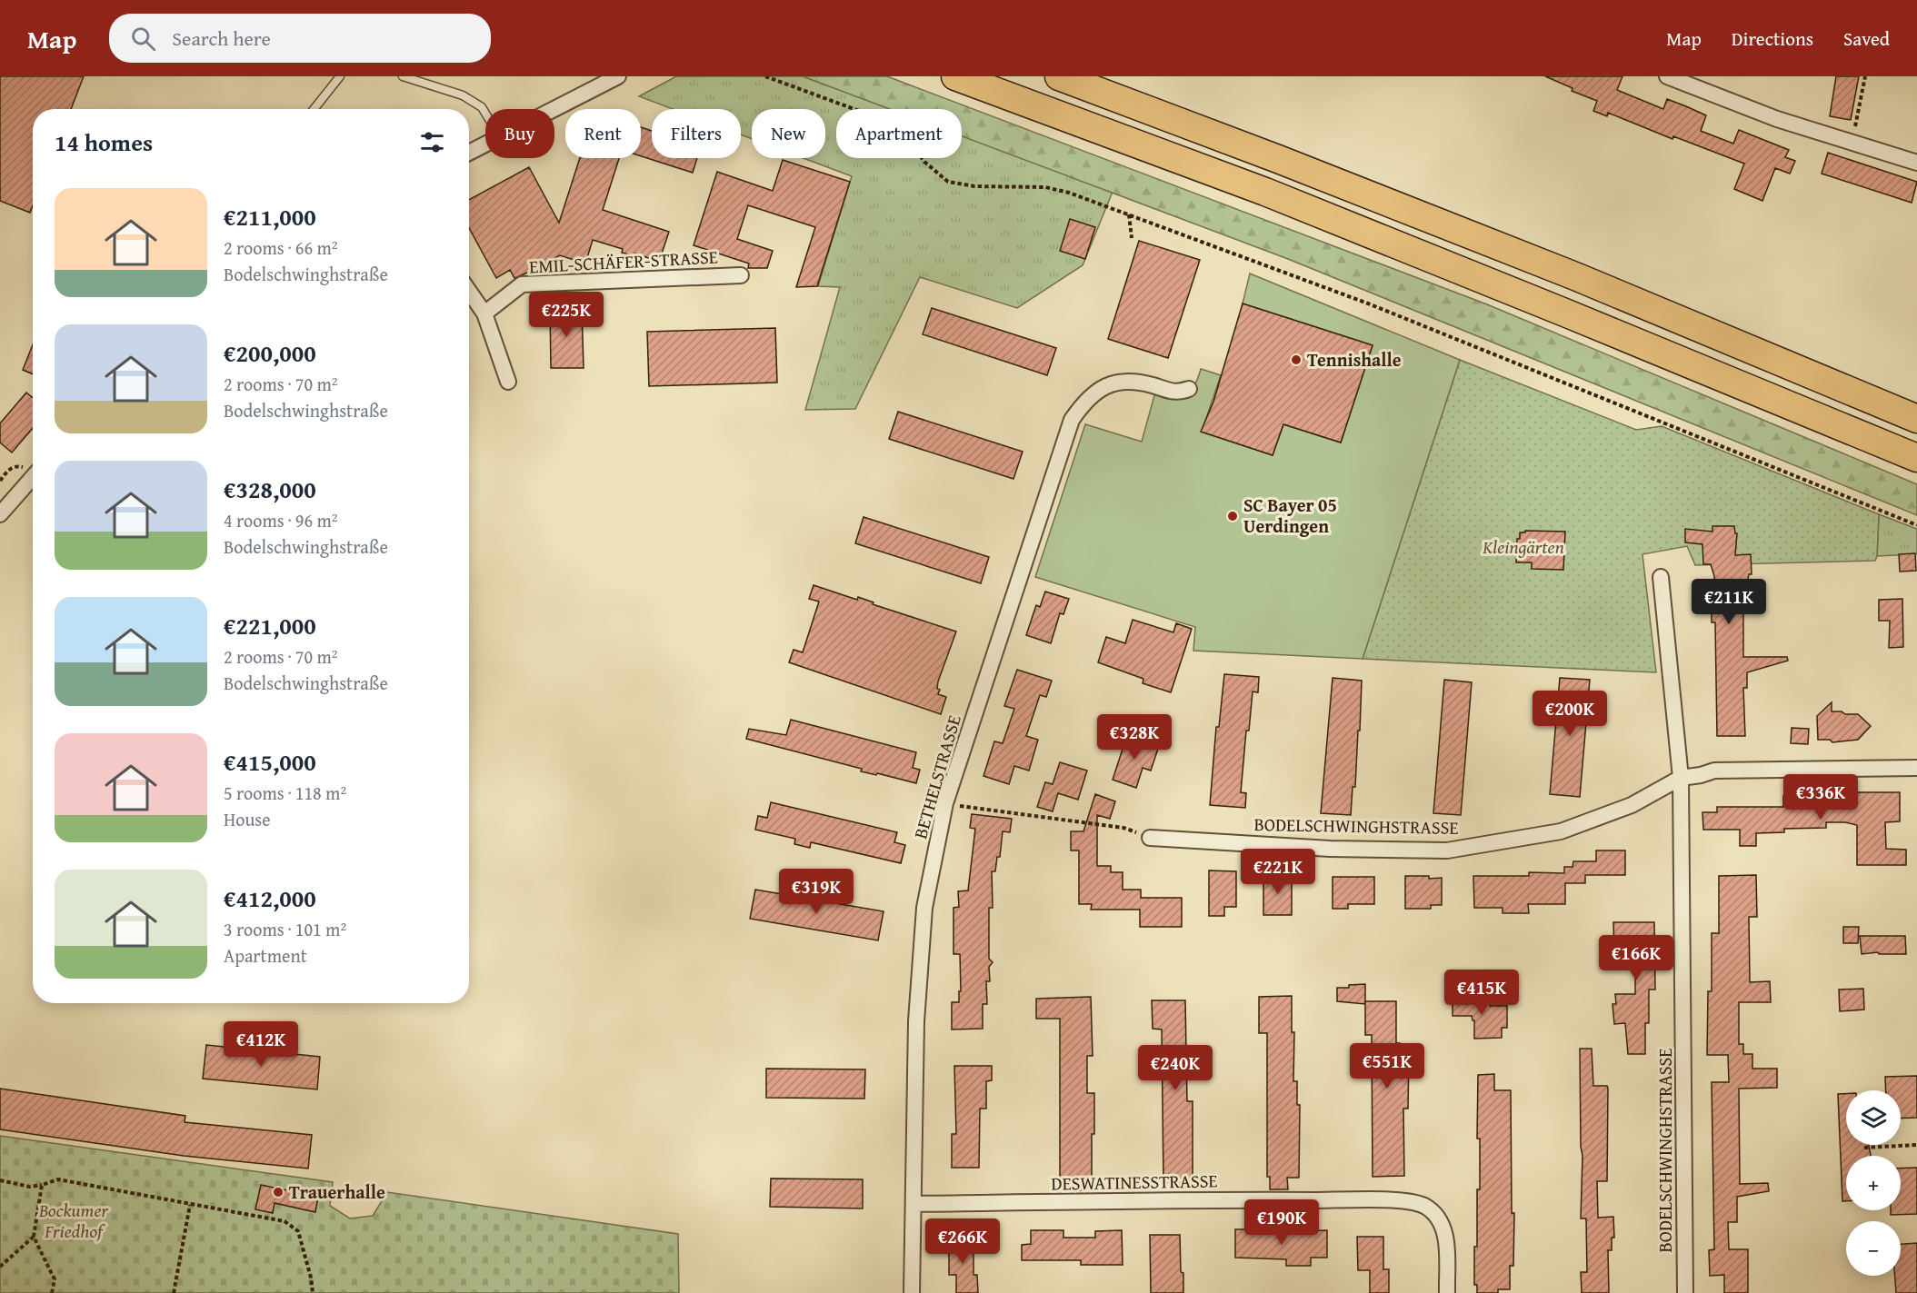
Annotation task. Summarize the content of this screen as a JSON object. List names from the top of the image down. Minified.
{"streets":{"street":["EMIL-SCHÄFER-STRASSE","BETHELSTRASSE","BODELSCHWINGHSTRASSE","DESWATINESSTRASSE"]},"crossings":[["BETHELSTRASSE","DESWATINESSTRASSE"]],"parks":["Kleingärten","Bockumer Friedhof"],"places":["Tennishalle","SC Bayer 05 Uerdingen","Trauerhalle"],"page":{"header":"Map","search":"Search here","nav":["Map","Directions","Saved"],"chip":["Buy","Rent","Filters","New","Apartment"],"heading":"14 homes","list":[{"name":"€211,000","note":"2 rooms · 66 m² · Bodelschwinghstraße"},{"name":"€200,000","note":"2 rooms · 70 m² · Bodelschwinghstraße"},{"name":"€328,000","note":"4 rooms · 96 m² · Bodelschwinghstraße"},{"name":"€221,000","note":"2 rooms · 70 m² · Bodelschwinghstraße"},{"name":"€415,000","note":"5 rooms · 118 m² · House"},{"name":"€412,000","note":"3 rooms · 101 m² · Apartment"}],"price":["€225K","€211K","€200K","€328K","€336K","€221K","€319K","€166K","€415K","€412K","€551K","€240K","€190K","€266K"],"map_buttons":["+","−"]}}
